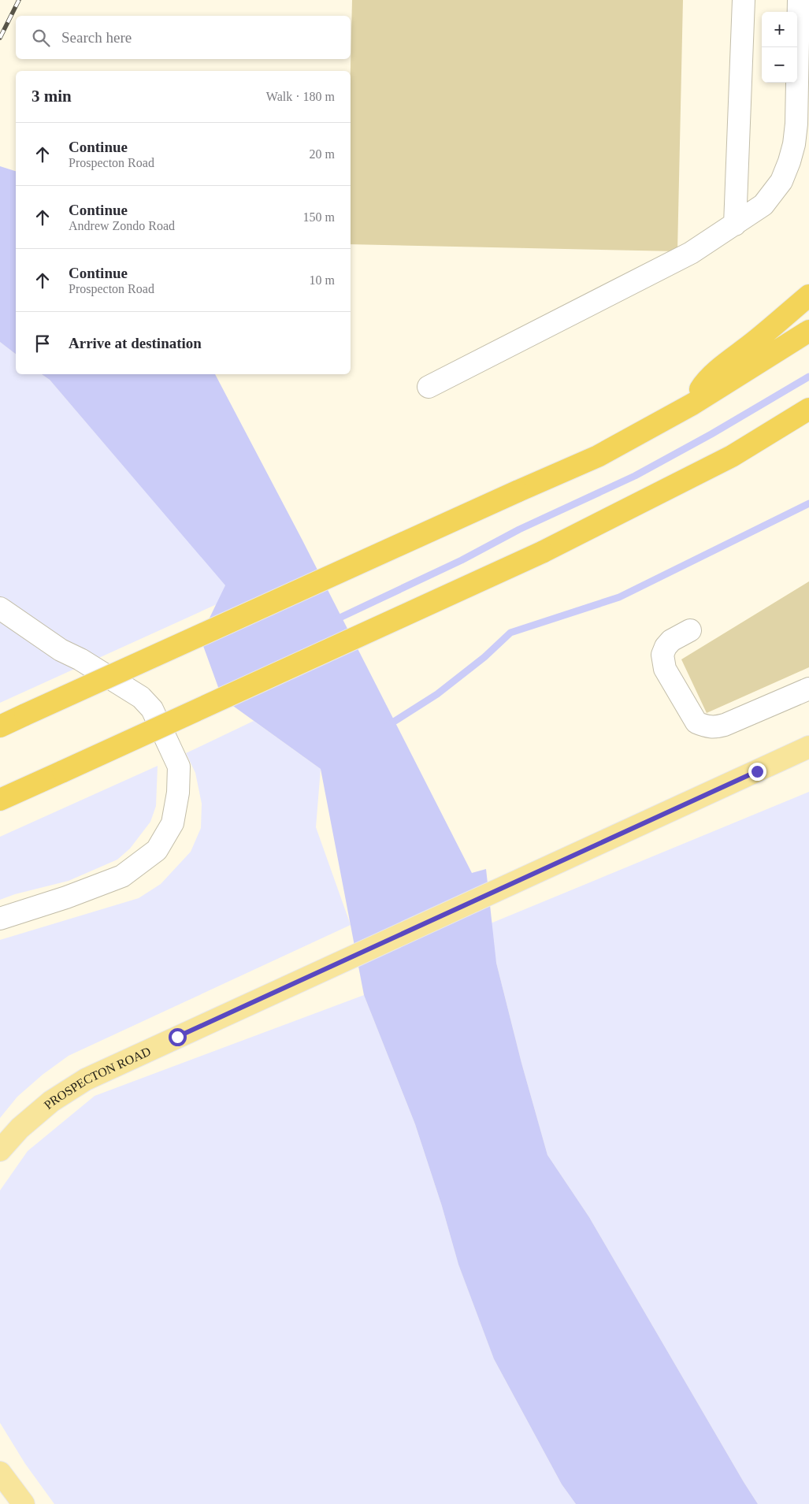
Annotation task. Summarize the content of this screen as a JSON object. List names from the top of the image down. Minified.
{"streets":{"main road":["PROSPECTON ROAD"]},"page":{"map_buttons":["+","−"],"search":"Search here","heading":["3 min","Walk · 180 m"],"list":[["Continue","Prospecton Road","20 m"],["Continue","Andrew Zondo Road","150 m"],["Continue","Prospecton Road","10 m"],"Arrive at destination"]}}
